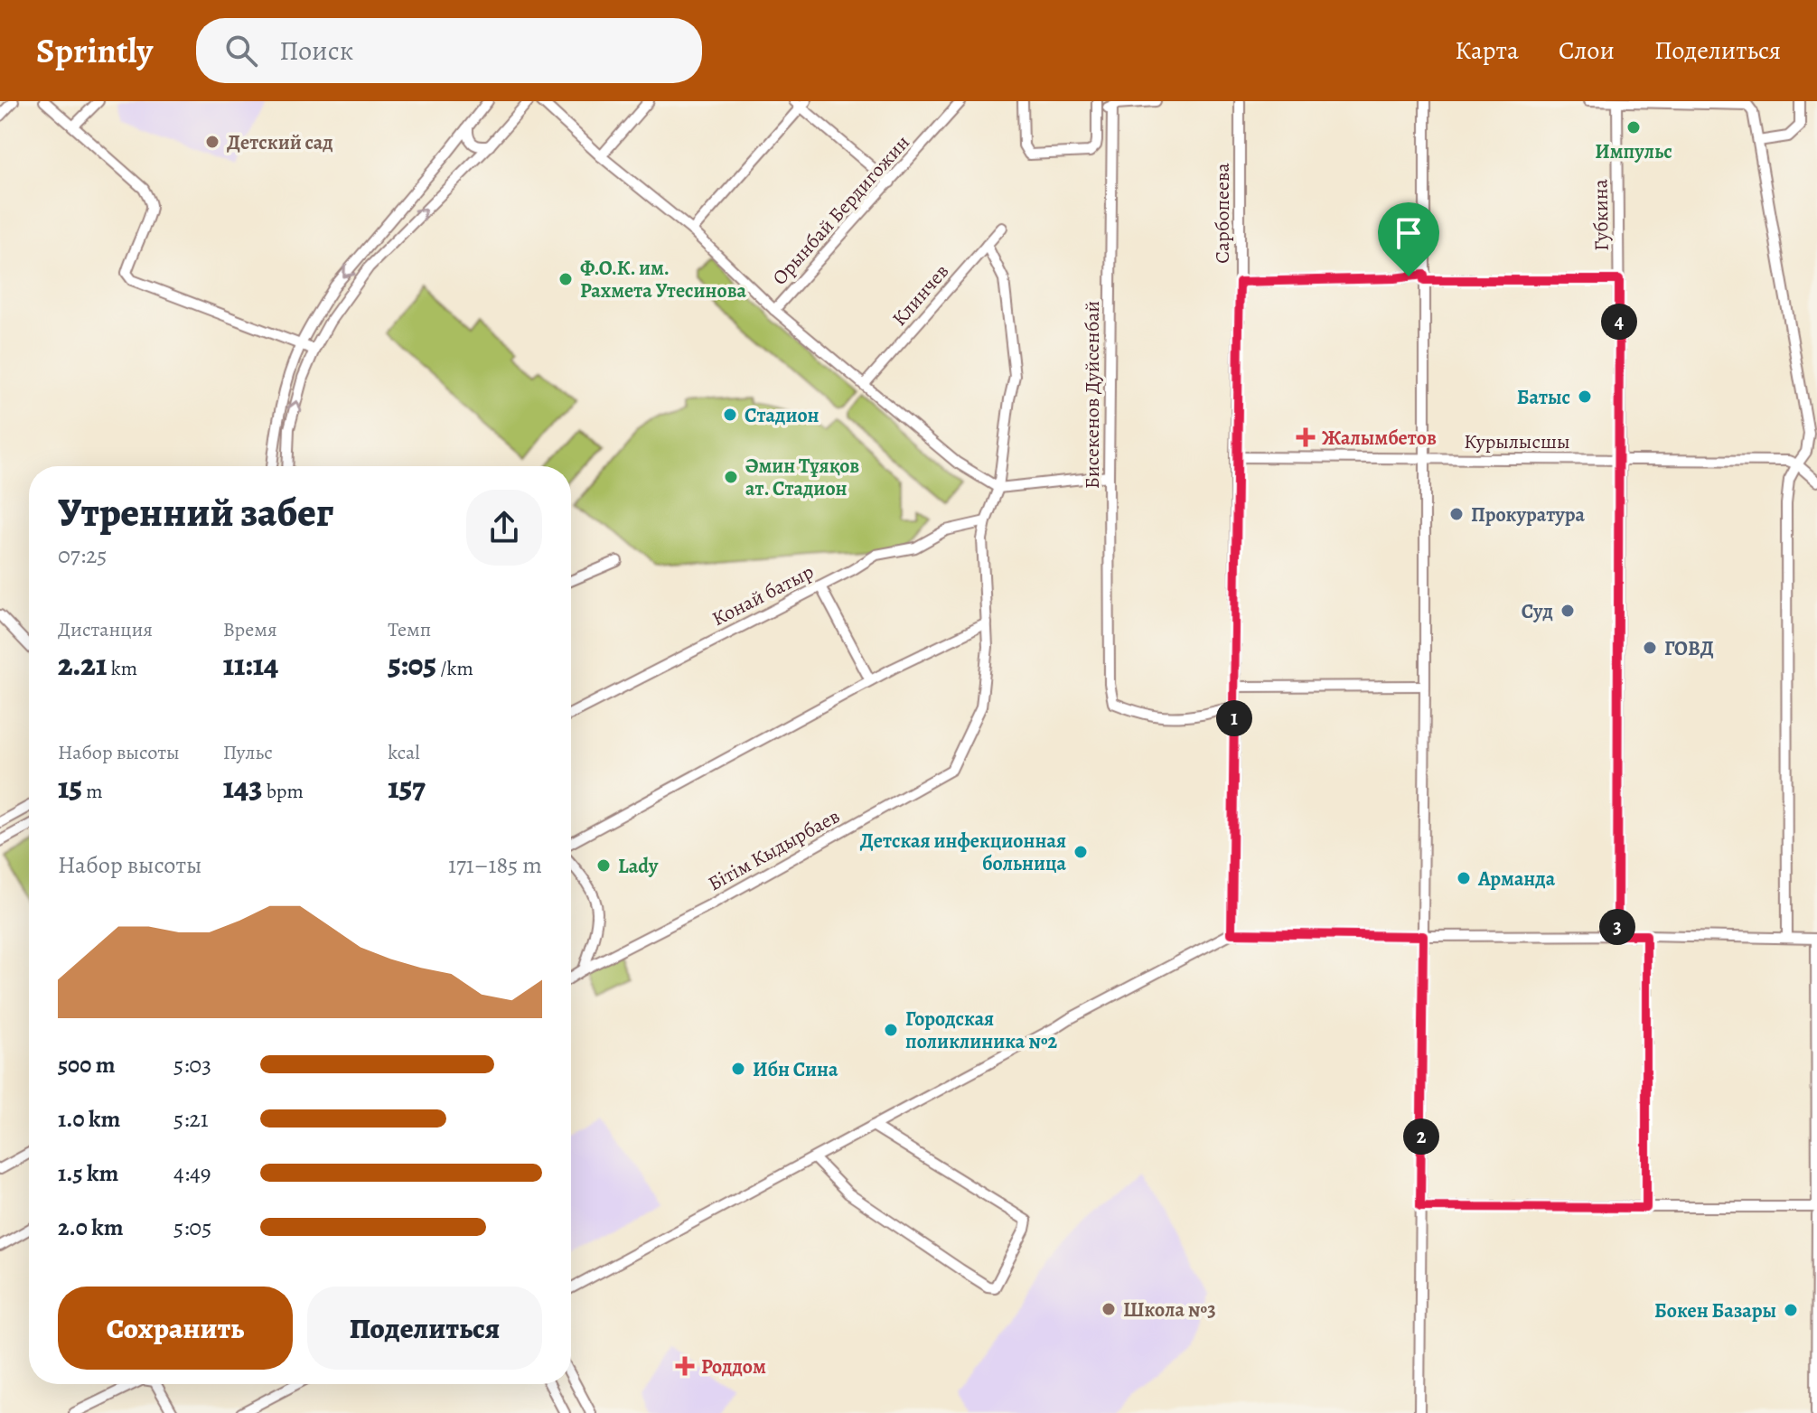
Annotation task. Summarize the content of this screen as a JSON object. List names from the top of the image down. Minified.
{"streets":{"street":["Орынбай Бердигожин","Сарбопеева","Губкина","Клинчев","Бисекенов Дуйсенбай","Курылысшы","Конай батыр","Бiтiм Кыдырбаев"]},"crossings":[["Сарбопеева","Бисекенов Дуйсенбай"],["Сарбопеева","Курылысшы"],["Губкина","Курылысшы"],["Клинчев","Бiтiм Кыдырбаев"],["Конай батыр","Бiтiм Кыдырбаев"]],"places":{"other":["Импульс","Детский сад","Ф.О.К. им. Рахмета Утесинова","Батыс","Стадион","Әмин Тұяқов ат. Стадион","Прокуратура","Суд","ГОВД","Детская инфекционная больница","Lady","Арманда","Городская поликлиника №2","Ибн Сина","Школа №3","Бокен Базары"],"health":["Жалымбетов","Роддом"]},"page":{"header":"Sprintly","search":"Поиск","nav":["Карта","Слои","Поделиться"],"pins":["4","1","3","2"],"heading":["Утренний забег","07:25"],"stats":[["Дистанция","2.21 km"],["Время","11:14"],["Темп","5:05 /km"],["Набор высоты","15 m"],["Пульс","143 bpm"],["kcal","157"]],"chart":["Набор высоты","171–185 m"],"list":[{"name":"500 m","note":"5:03"},{"name":"1.0 km","note":"5:21"},{"name":"1.5 km","note":"4:49"},{"name":"2.0 km","note":"5:05"}],"buttons":["Сохранить","Поделиться"]}}
